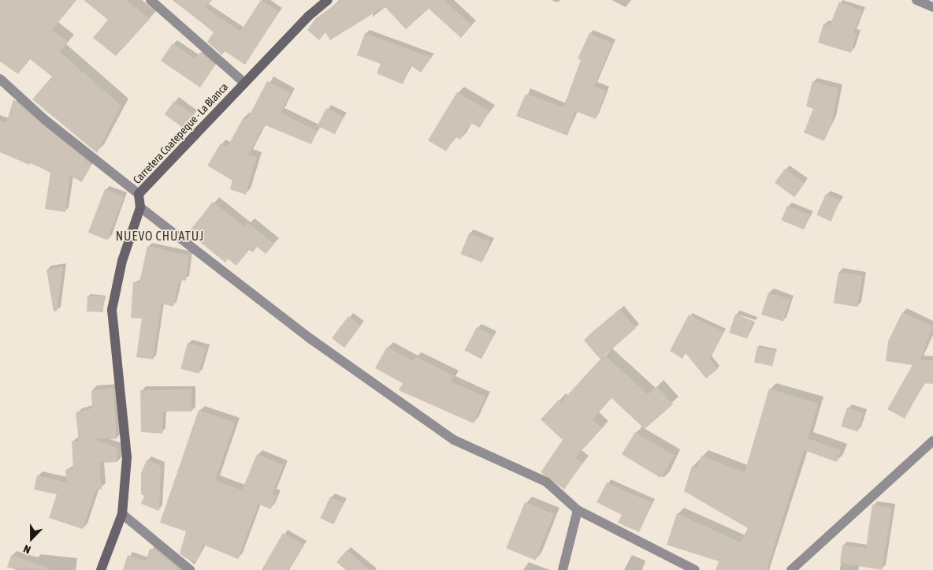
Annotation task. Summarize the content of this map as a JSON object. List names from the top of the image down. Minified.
{"streets":{"main road":["Carretera Coatepeque - La Blanca"]},"districts":["NUEVO CHUATUJ"],"north":"bottom"}
